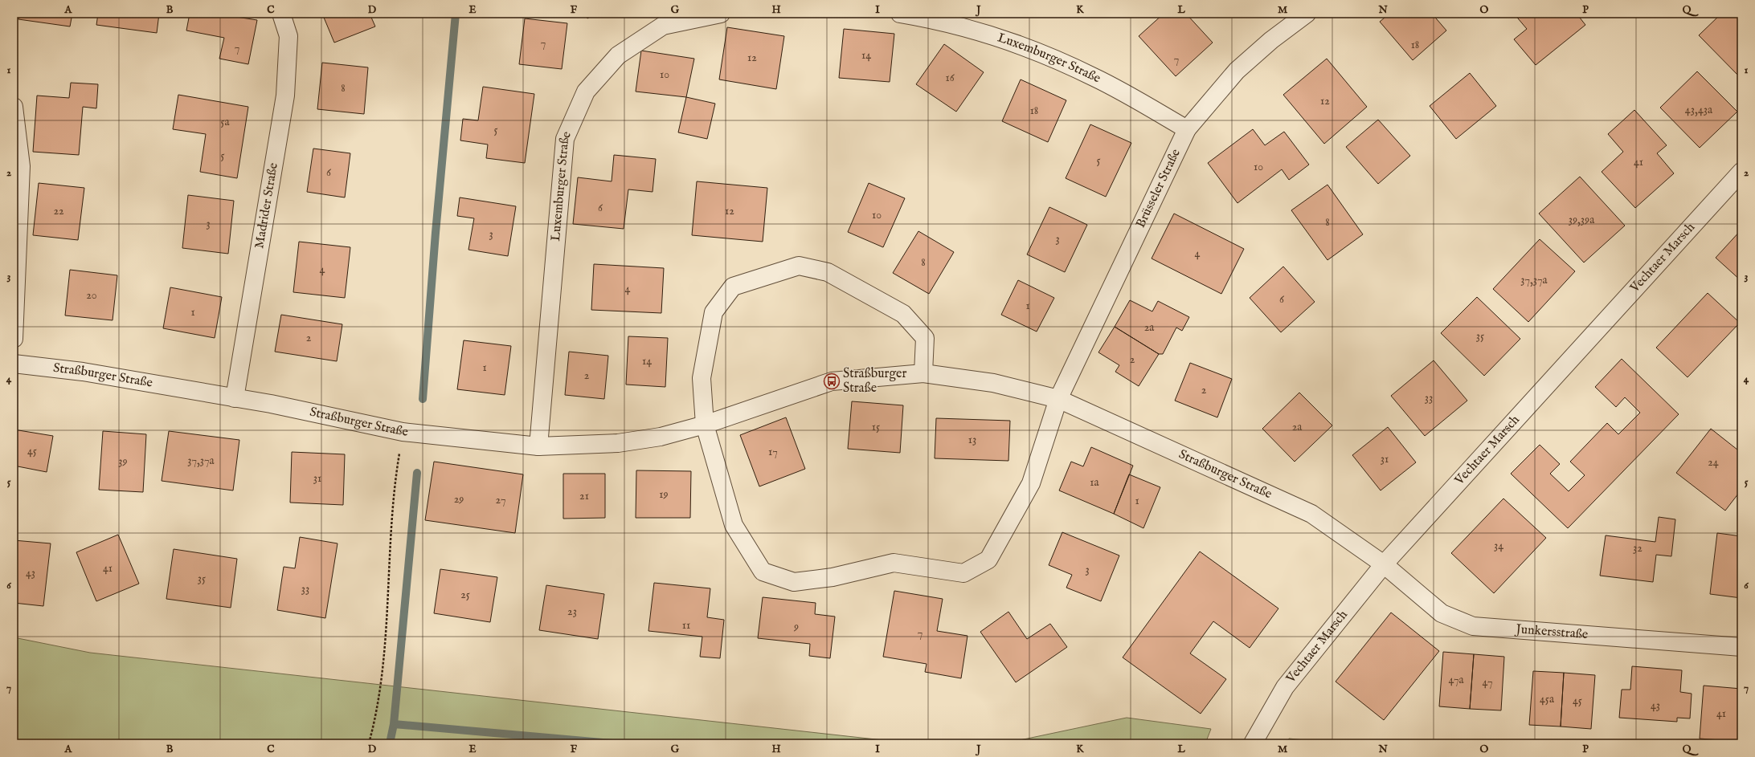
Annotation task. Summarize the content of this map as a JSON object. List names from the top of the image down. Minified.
{"streets":{"street":["Luxemburger Straße","Brüsseler Straße","Madrider Straße","Vechtaer Marsch","Straßburger Straße","Junkersstraße"]},"crossings":[["Luxemburger Straße","Brüsseler Straße"],["Luxemburger Straße","Straßburger Straße"],["Brüsseler Straße","Straßburger Straße"],["Madrider Straße","Straßburger Straße"],["Vechtaer Marsch","Straßburger Straße"],["Vechtaer Marsch","Junkersstraße"],["Straßburger Straße","Junkersstraße"]],"places":{"bus stop":["Straßburger Straße"]},"house_numbers":["7","18","7","14","12","7","10","16","8","12","43,43a","18","5a","5","5","5","41","10","6","6","22","12","10","39,39a","8","3","3","3","4","8","4","37,37a","4","20","6","1","1","2a","35","2","2","14","1","2","2","33","15","2a","13","45","17","31","37,37a","39","24","31","1a","19","21","29","27","1","34","32","41","3","43","35","33","25","23","11","9","7","47a","47","45a","45","43","41"],"grid":{"columns":["A","B","C","D","E","F","G","H","I","J","K","L","M","N","O","P","Q"],"rows":["1","2","3","4","5","6","7"]}}
